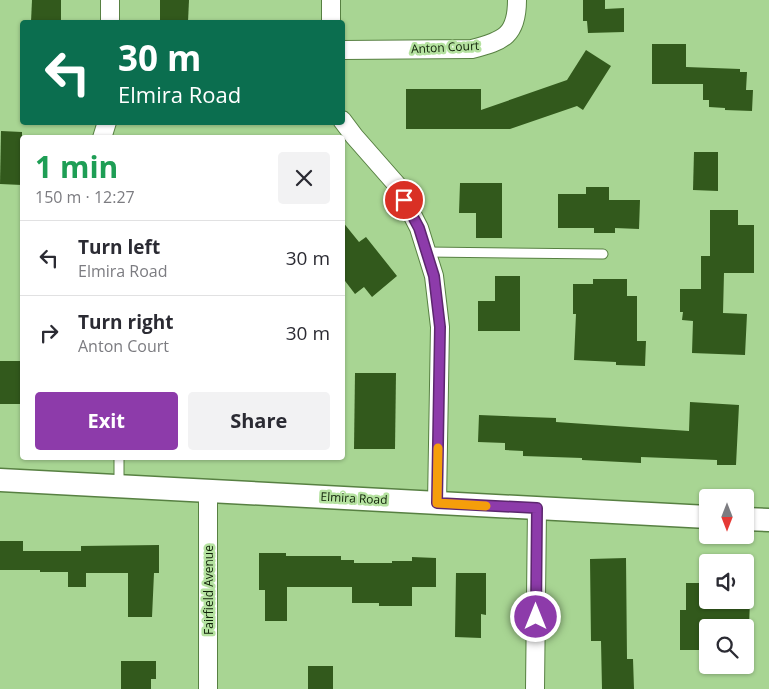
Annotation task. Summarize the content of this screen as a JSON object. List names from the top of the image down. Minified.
{"streets":{"street":["Anton Court","Elmira Road","Fairfield Avenue"]},"crossings":[["Elmira Road","Fairfield Avenue"]],"north":"bottom","page":{"turn":["30 m","Elmira Road"],"heading":["1 min","150 m · 12:27"],"list":[{"name":"Turn left","note":"Elmira Road","value":"30 m"},{"name":"Turn right","note":"Anton Court","value":"30 m"}],"buttons":["Exit","Share"]}}
